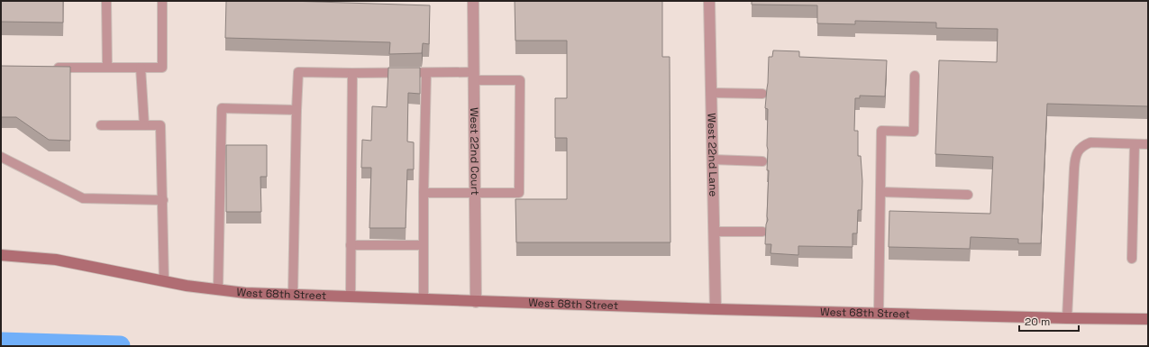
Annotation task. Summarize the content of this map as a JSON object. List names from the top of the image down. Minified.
{"streets":{"main road":["West 68th Street"],"street":["West 22nd Court","West 22nd Lane"]},"crossings":[["West 22nd Court","West 68th Street"],["West 22nd Lane","West 68th Street"]],"scale_bar":"20 m"}
